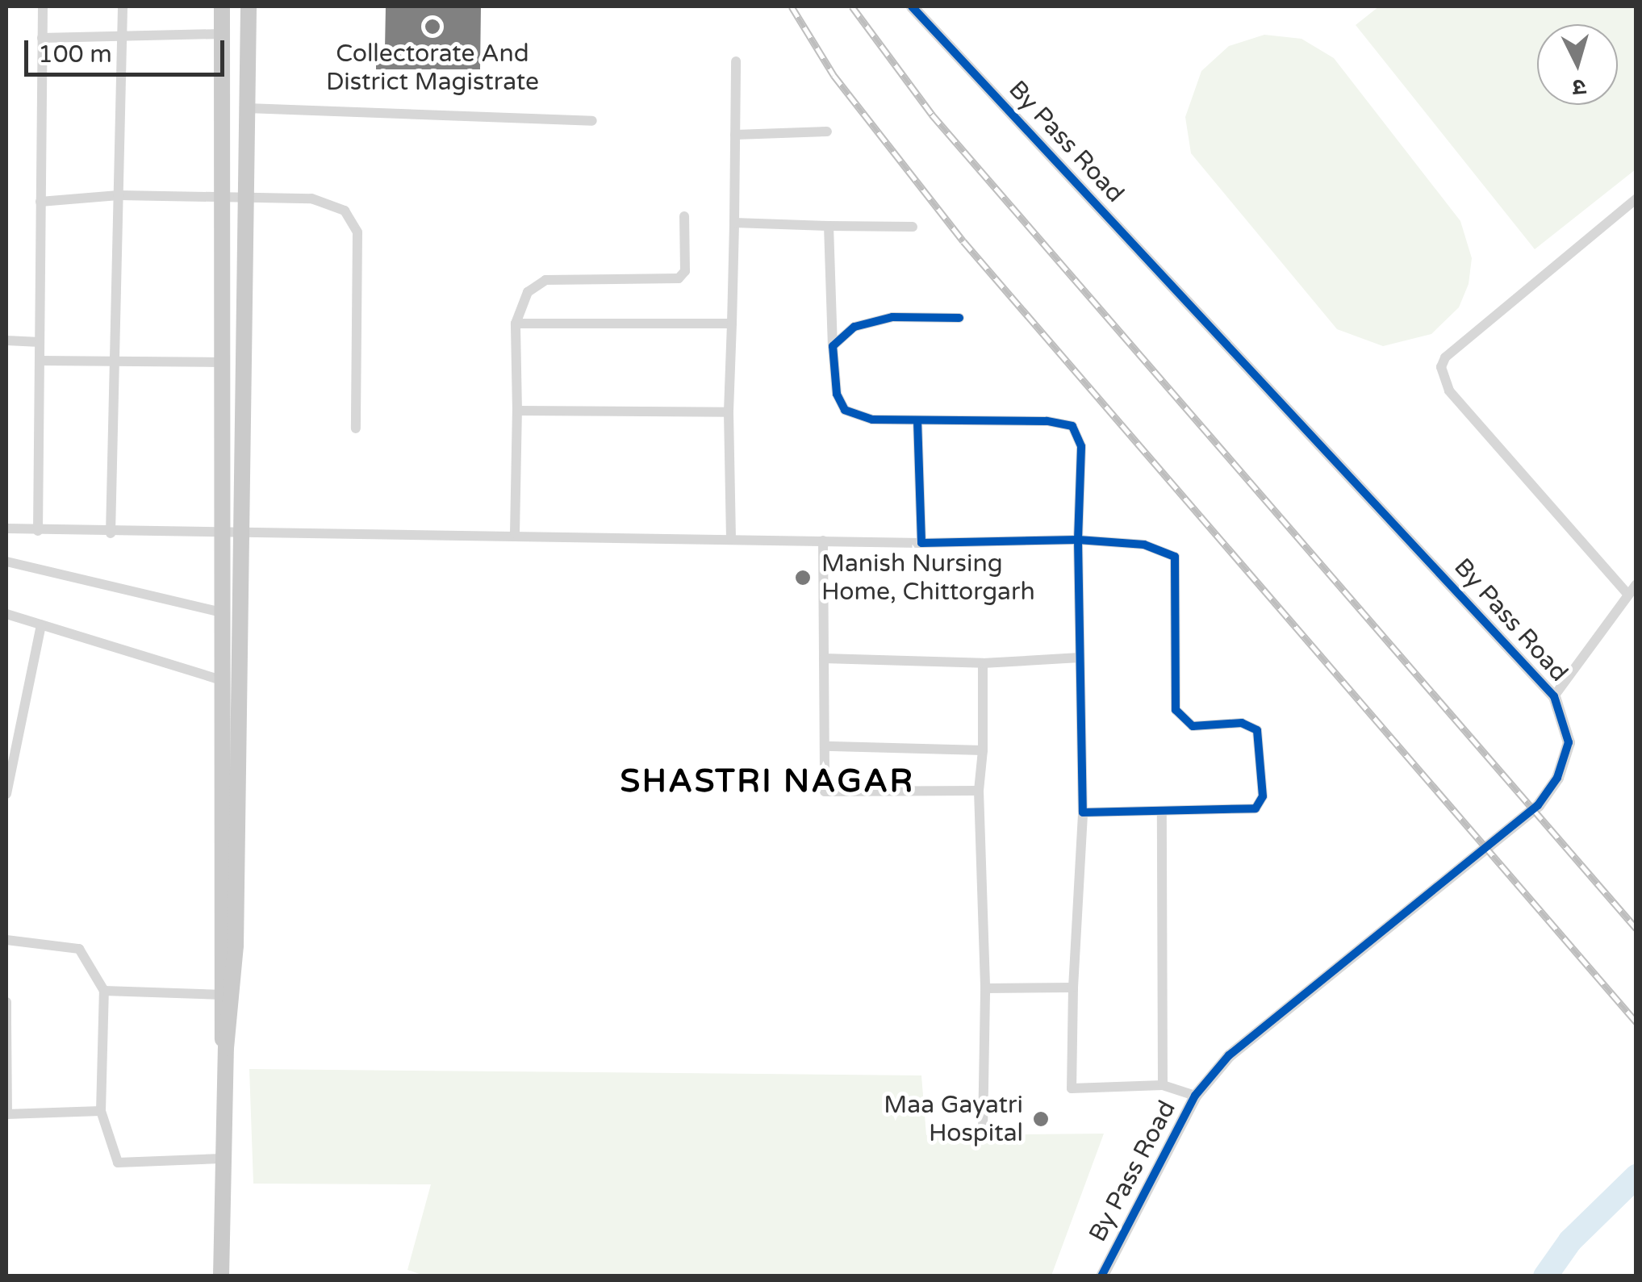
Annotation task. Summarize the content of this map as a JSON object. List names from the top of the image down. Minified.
{"streets":{"street":["By Pass Road"]},"districts":["SHASTRI NAGAR"],"places":["Collectorate And District Magistrate","Manish Nursing Home, Chittorgarh","Maa Gayatri Hospital"],"scale_bar":"100 m","north":"bottom"}
